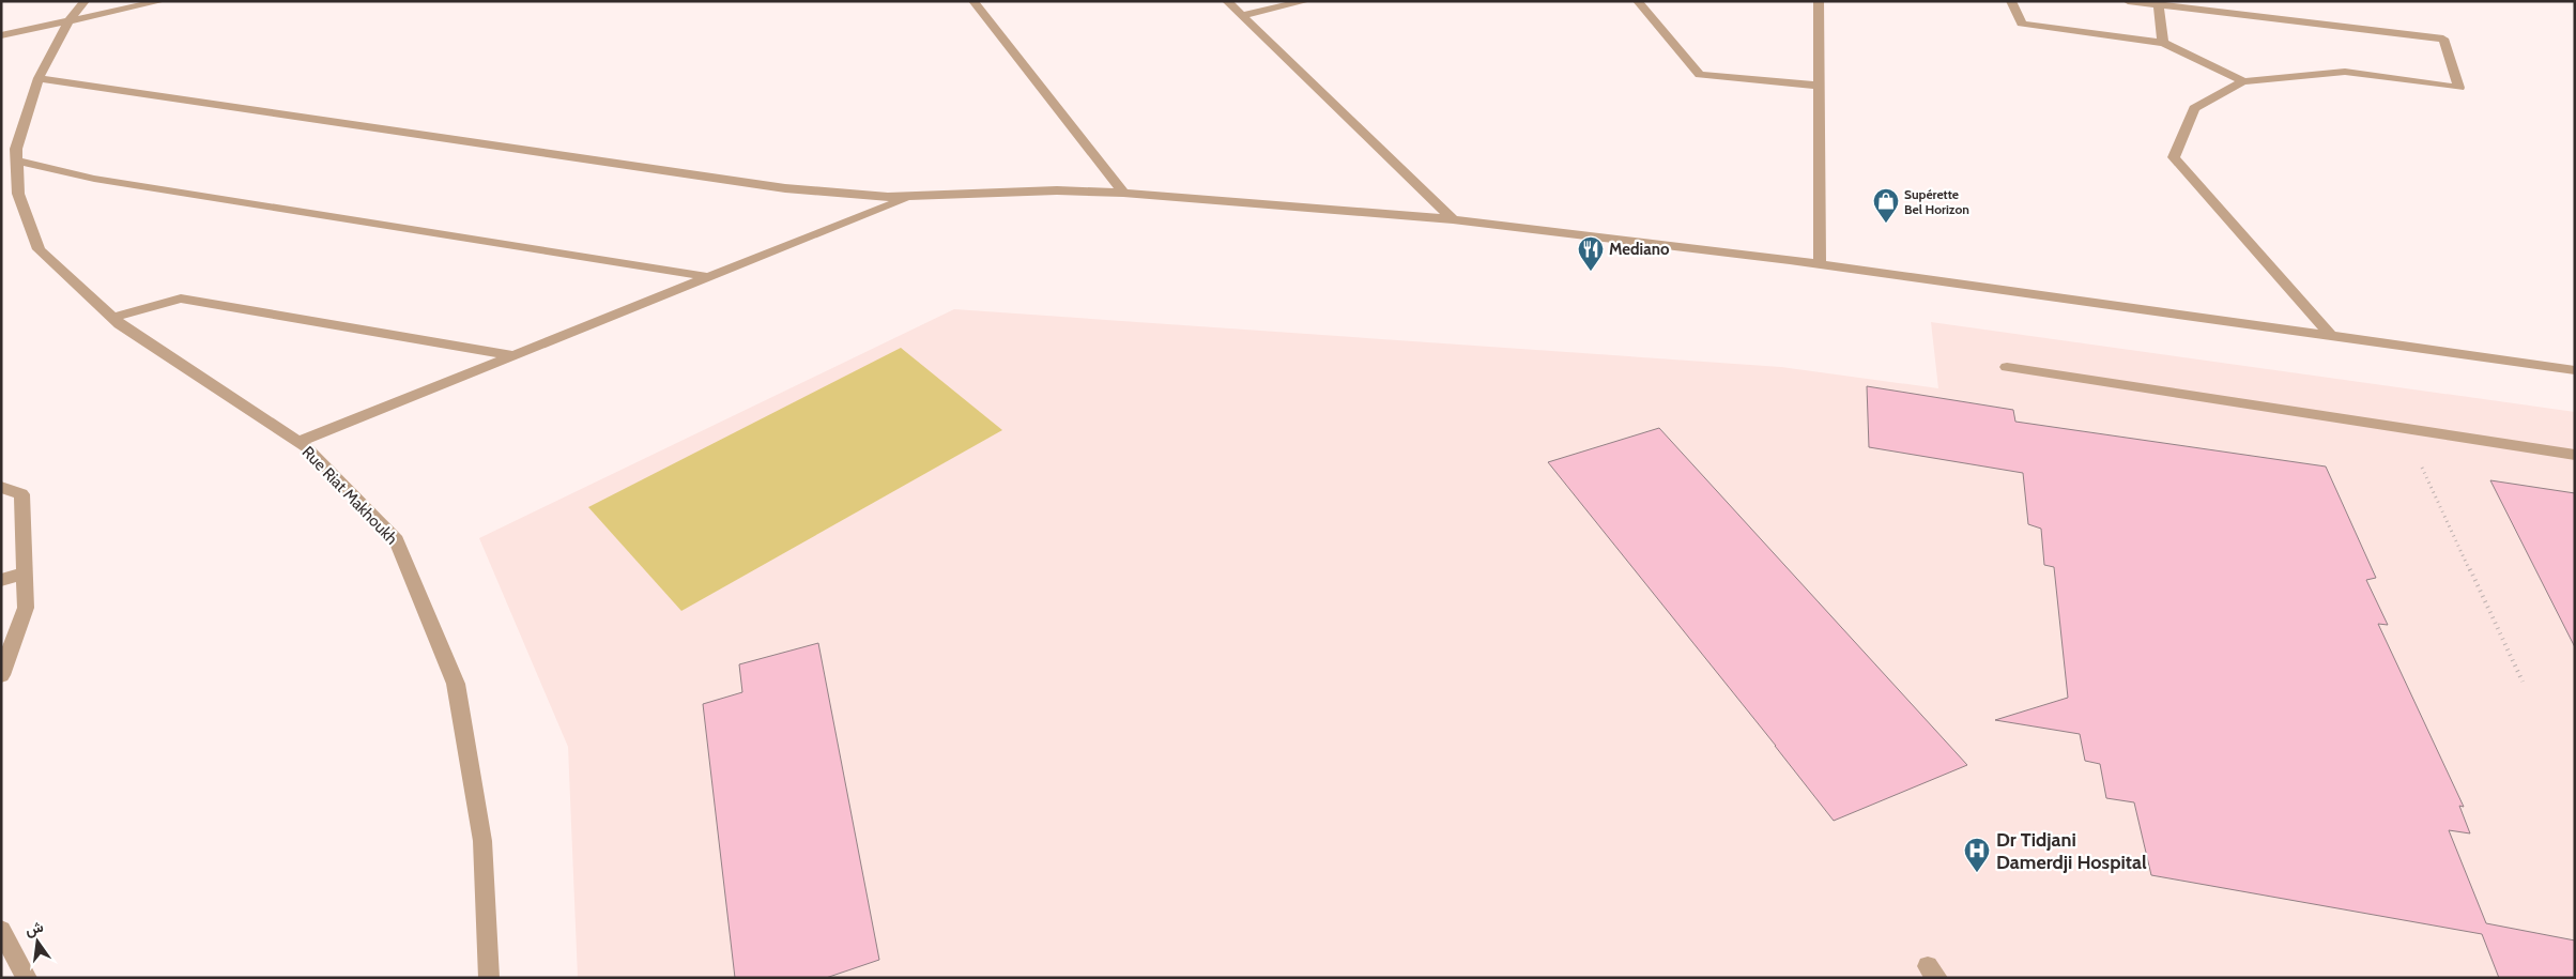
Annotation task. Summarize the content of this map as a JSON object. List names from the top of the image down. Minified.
{"streets":{"street":["Rue Riat Makhoukh"]},"places":{"shop":["Supérette Bel Horizon"],"restaurant":["Mediano"],"hospital":["Dr Tidjani Damerdji Hospital"]},"north":"top"}
